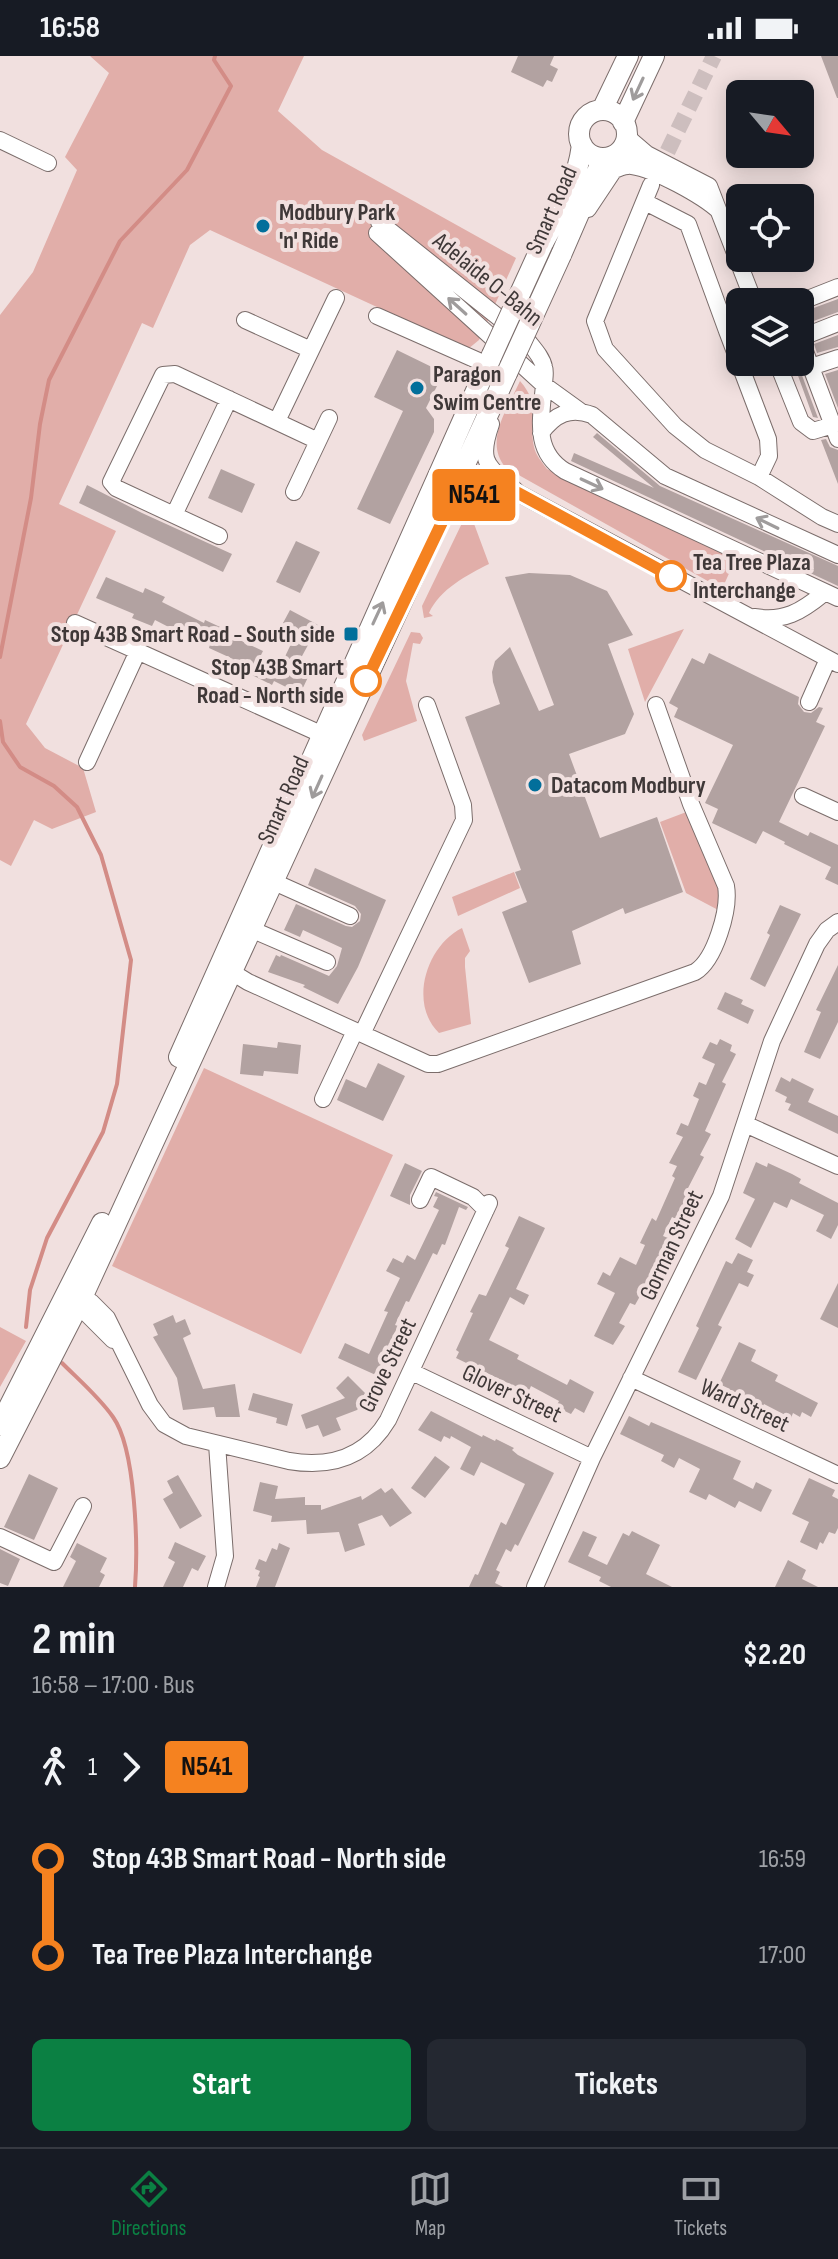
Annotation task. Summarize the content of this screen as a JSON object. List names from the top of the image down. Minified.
{"streets":{"main road":["Smart Road"],"street":["Adelaide O-Bahn","Gorman Street","Grove Street","Glover Street","Ward Street"]},"crossings":[["Smart Road","Grove Street"],["Gorman Street","Glover Street"],["Gorman Street","Ward Street"],["Grove Street","Glover Street"]],"places":{"other":["Modbury Park 'n' Ride","Paragon Swim Centre","Tea Tree Plaza Interchange","Stop 43B Smart Road - North side","Datacom Modbury"],"transit":["Stop 43B Smart Road - South side"]},"lines":["bus line N541"],"north":"bottom right","page":{"status":"16:58","on_map":"N541","heading":["2 min","16:58 – 17:00 · Bus","$2.20"],"legs":["1","N541"],"list":[{"name":"Stop 43B Smart Road - North side","value":"16:59"},{"name":"Tea Tree Plaza Interchange","value":"17:00"}],"buttons":["Start","Tickets"],"tabs":["Directions","Map","Tickets"]}}
